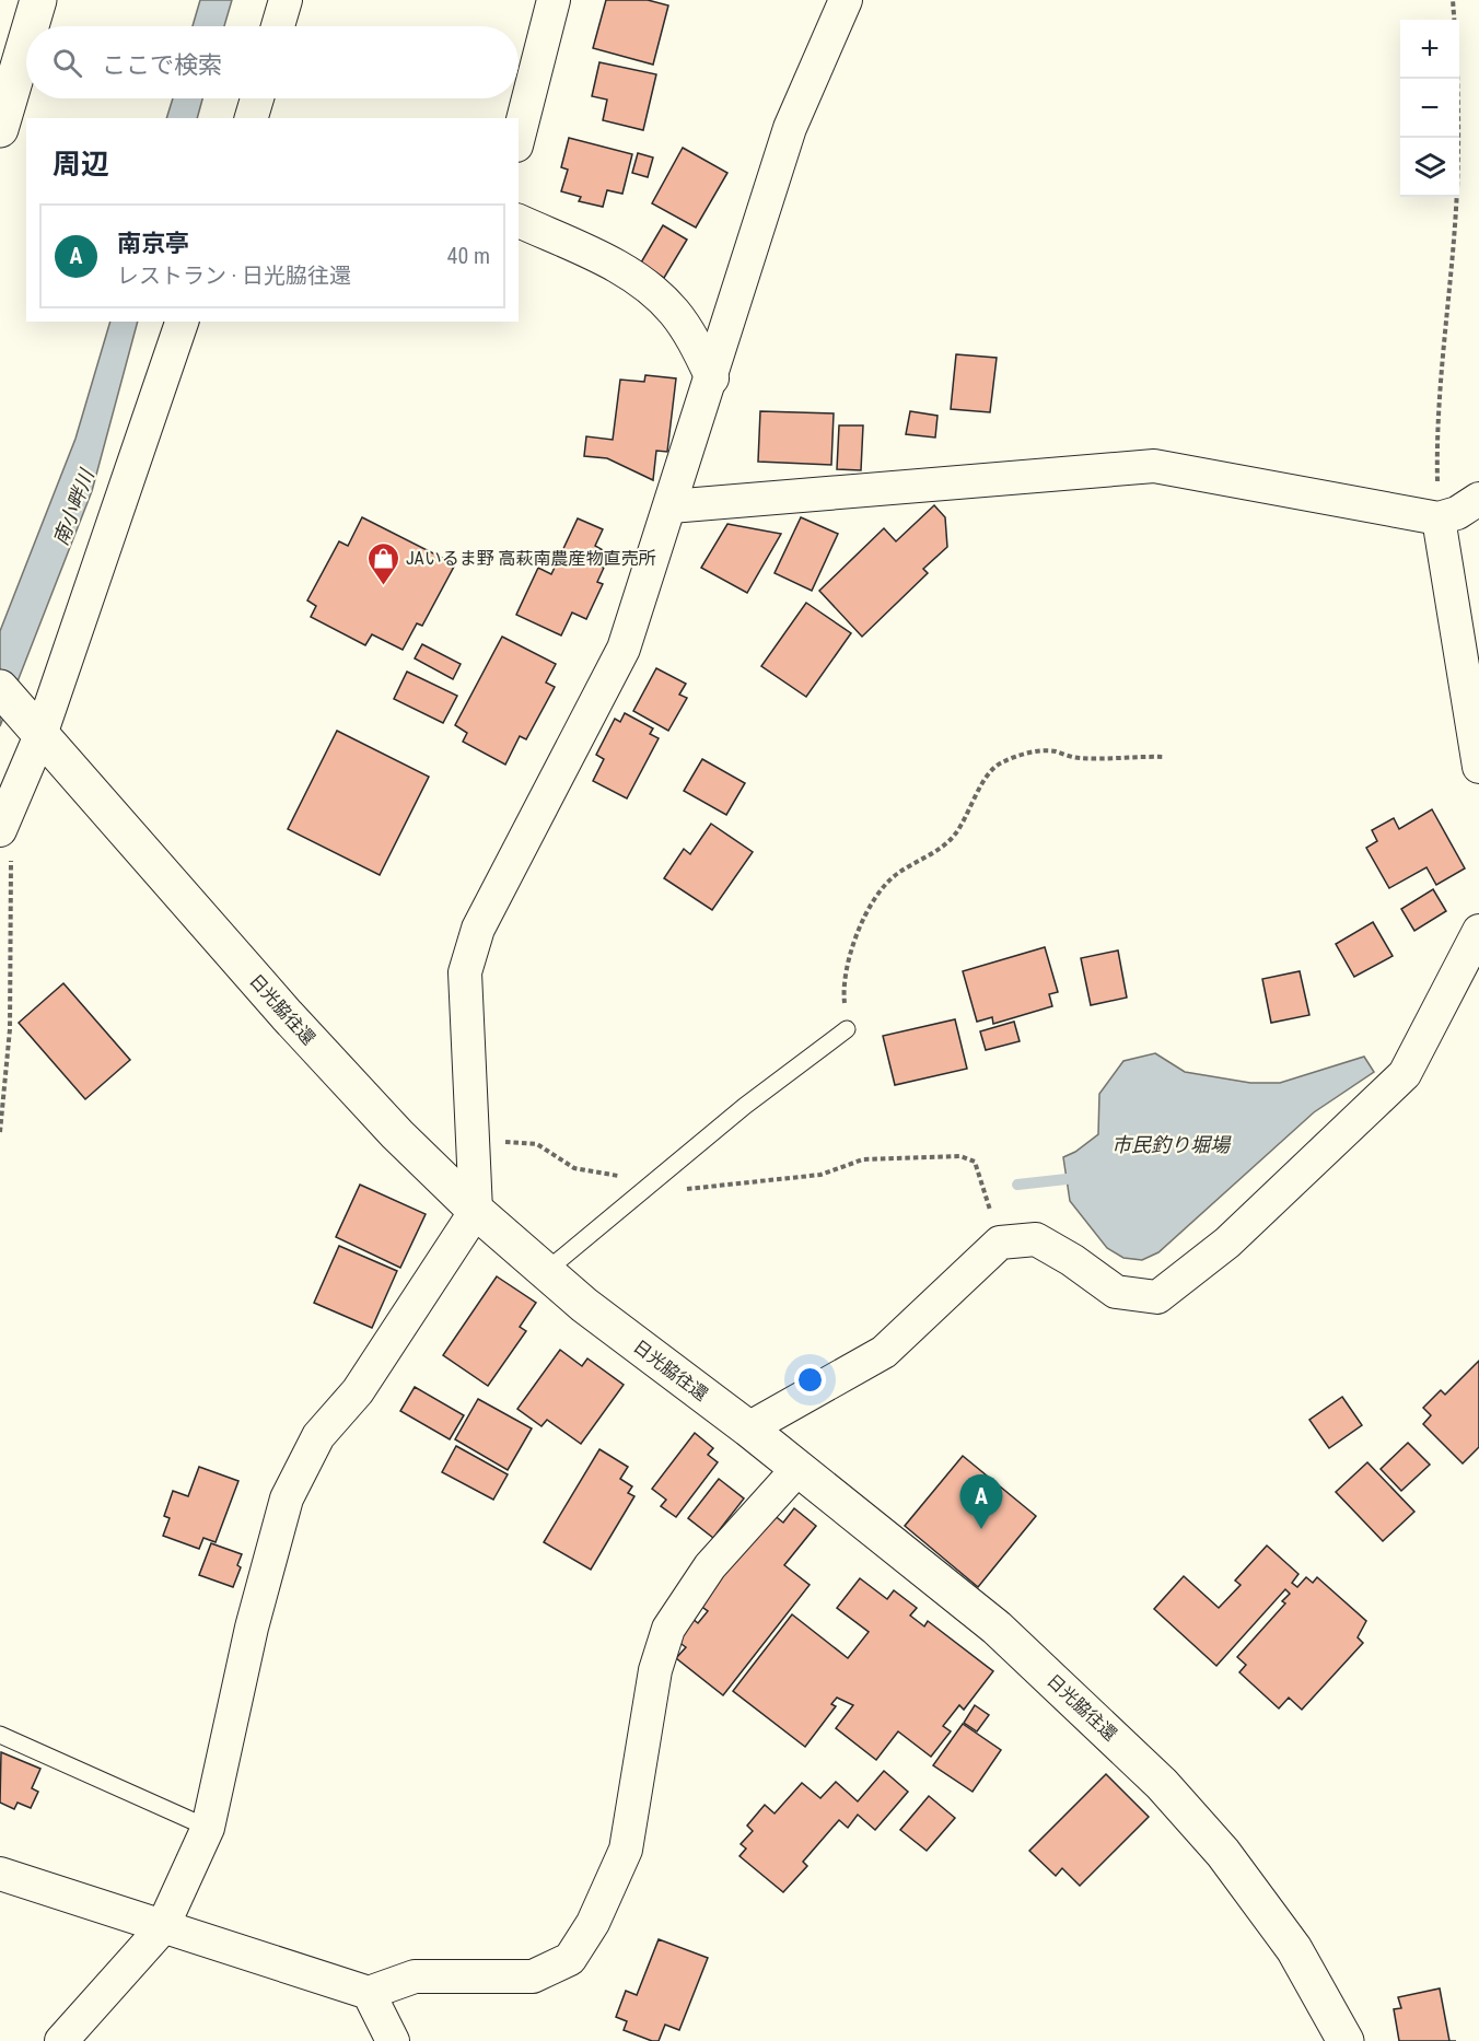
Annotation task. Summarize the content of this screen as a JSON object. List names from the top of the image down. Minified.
{"streets":{"highway":["日光脇往還"]},"water":["南小畔川","市民釣り堀場"],"places":{"shop":["JAいるま野 高萩南農産物直売所"]},"page":{"map_buttons":["+","−"],"search":"ここで検索","heading":"周辺","list":[{"mark":"A","name":"南京亭","note":"レストラン · 日光脇往還","value":"40 m"}],"pins":"A"}}
